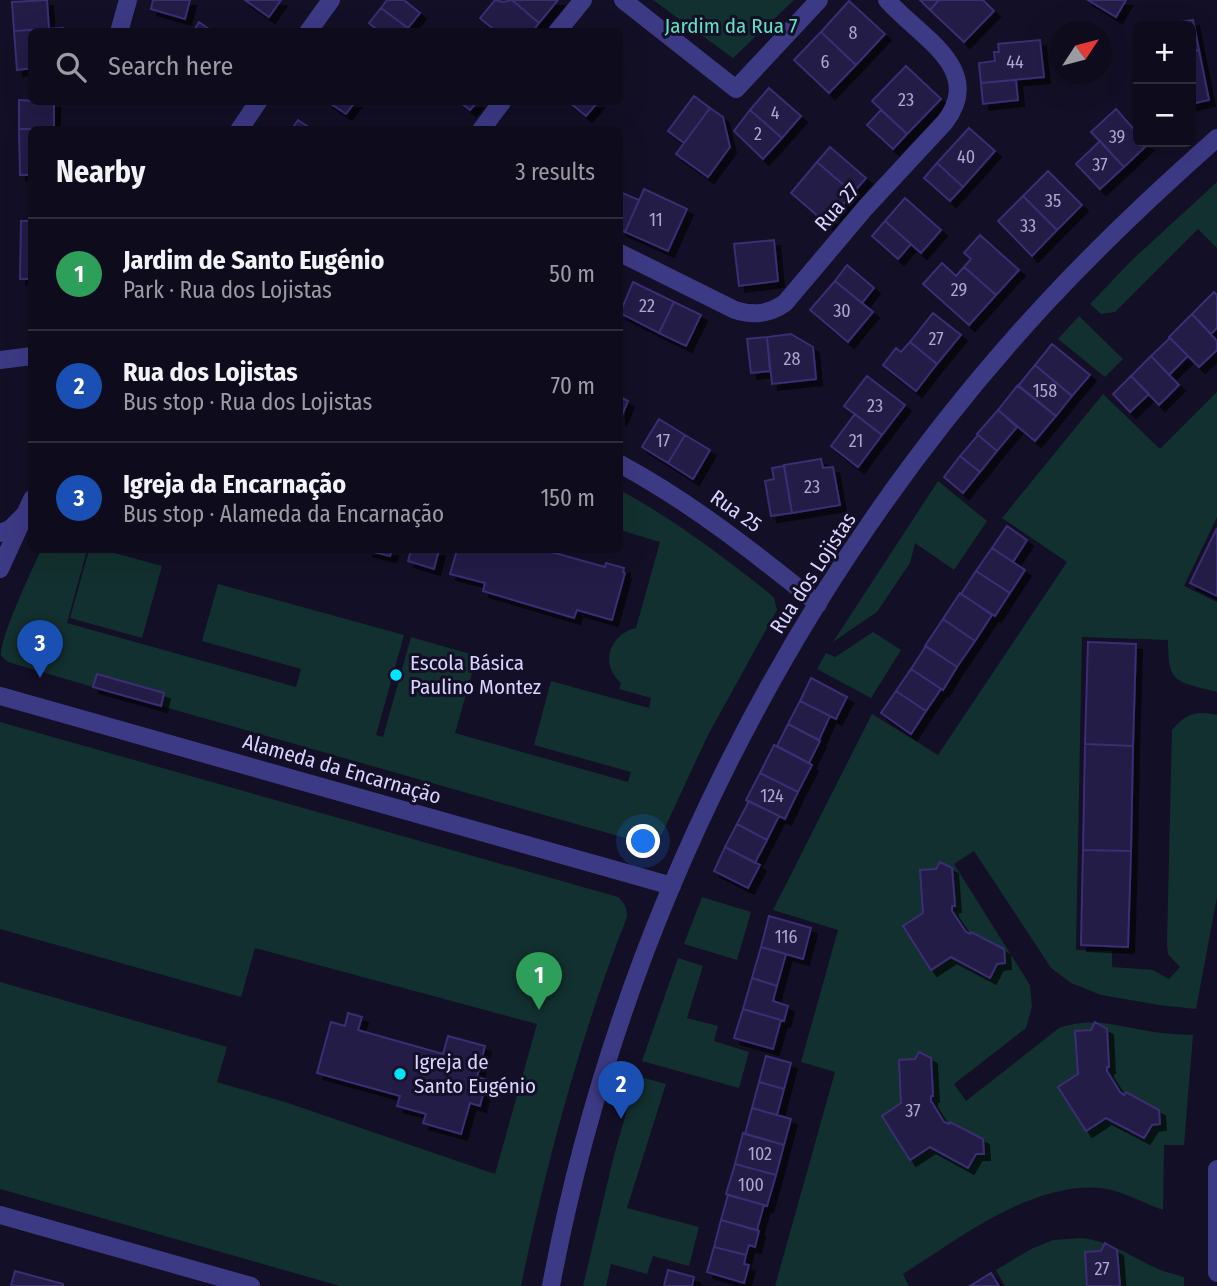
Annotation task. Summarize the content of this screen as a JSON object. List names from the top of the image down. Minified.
{"streets":{"street":["Rua 27","Rua 25","Rua dos Lojistas","Alameda da Encarnação"]},"crossings":[["Rua 25","Rua dos Lojistas"],["Rua dos Lojistas","Alameda da Encarnação"]],"parks":["Jardim da Rua 7"],"places":["Escola Básica Paulino Montez","Igreja de Santo Eugénio"],"house_numbers":["8","6","44","23","4","2","39","40","37","35","11","33","29","22","30","27","28","158","23","17","21","23","124","116","37","102","100","27"],"north":"top right","page":{"map_buttons":["+","−"],"search":"Search here","heading":["Nearby","3 results"],"list":[{"mark":"1","name":"Jardim de Santo Eugénio","note":"Park · Rua dos Lojistas","value":"50 m"},{"mark":"2","name":"Rua dos Lojistas","note":"Bus stop · Rua dos Lojistas","value":"70 m"},{"mark":"3","name":"Igreja da Encarnação","note":"Bus stop · Alameda da Encarnação","value":"150 m"}],"pins":["3","1","2"]}}
